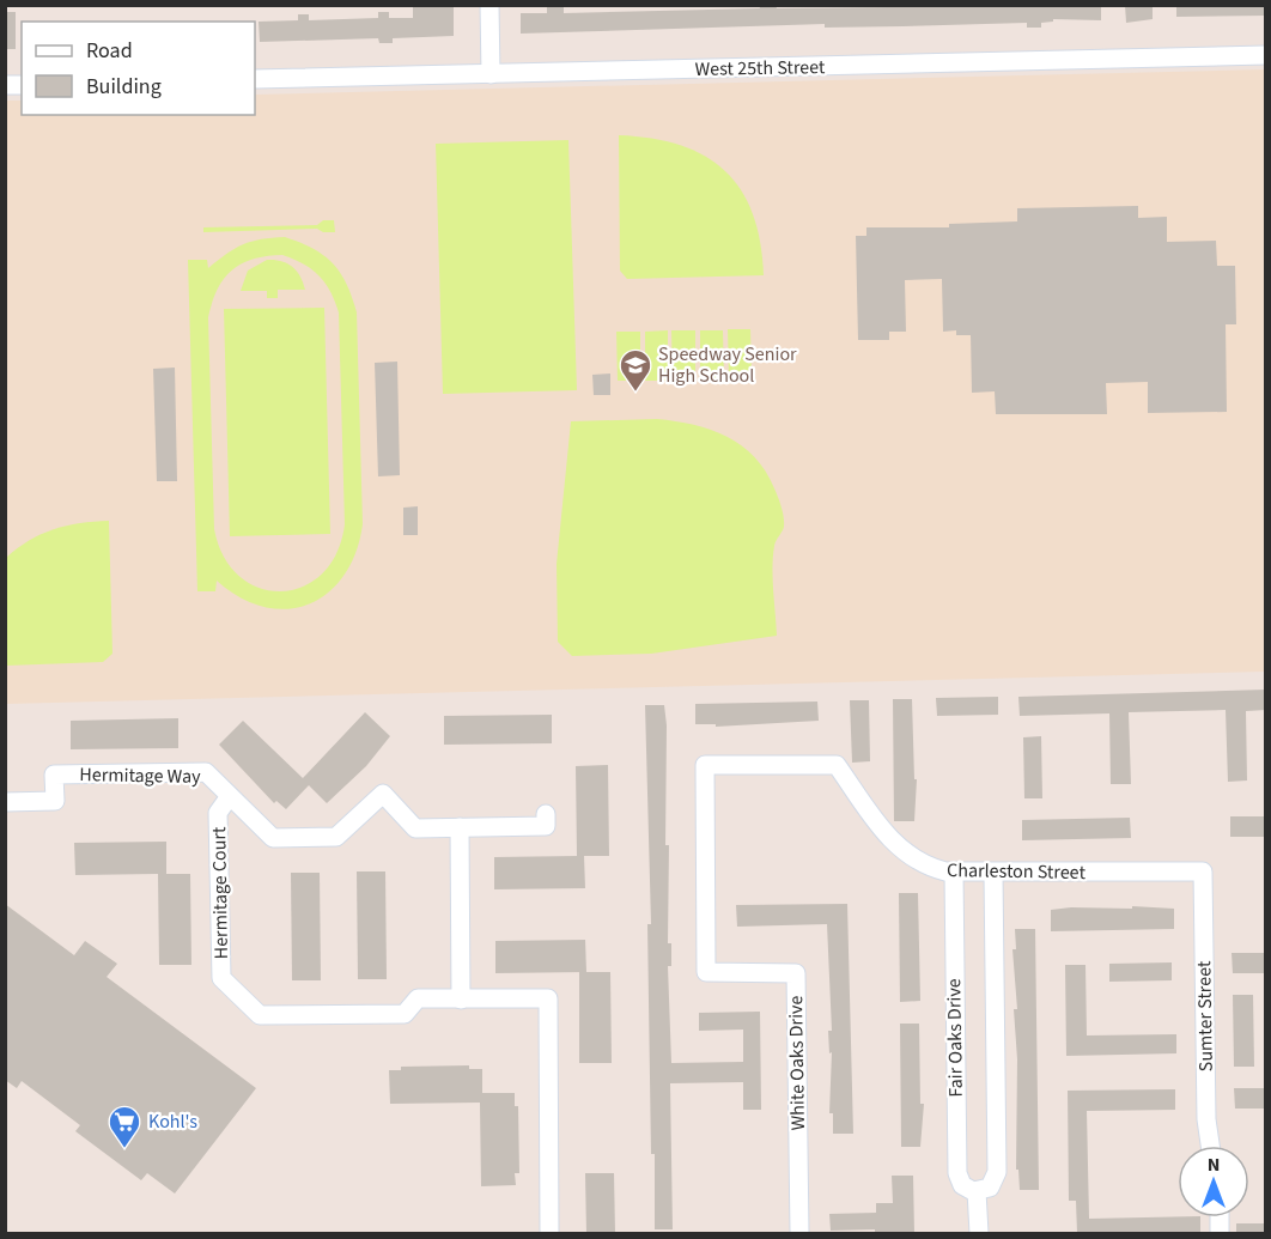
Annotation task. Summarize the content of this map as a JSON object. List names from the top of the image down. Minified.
{"streets":{"street":["West 25th Street","Hermitage Way","Charleston Street","Hermitage Court","Sumter Street","Fair Oaks Drive","White Oaks Drive"]},"crossings":[["Hermitage Way","Hermitage Court"],["Charleston Street","Sumter Street"],["Charleston Street","Fair Oaks Drive"],["Charleston Street","White Oaks Drive"]],"places":{"school or university":["Speedway Senior High School"],"supermarket":["Kohl's"]},"legend":["Road","Building"],"north":"top"}
